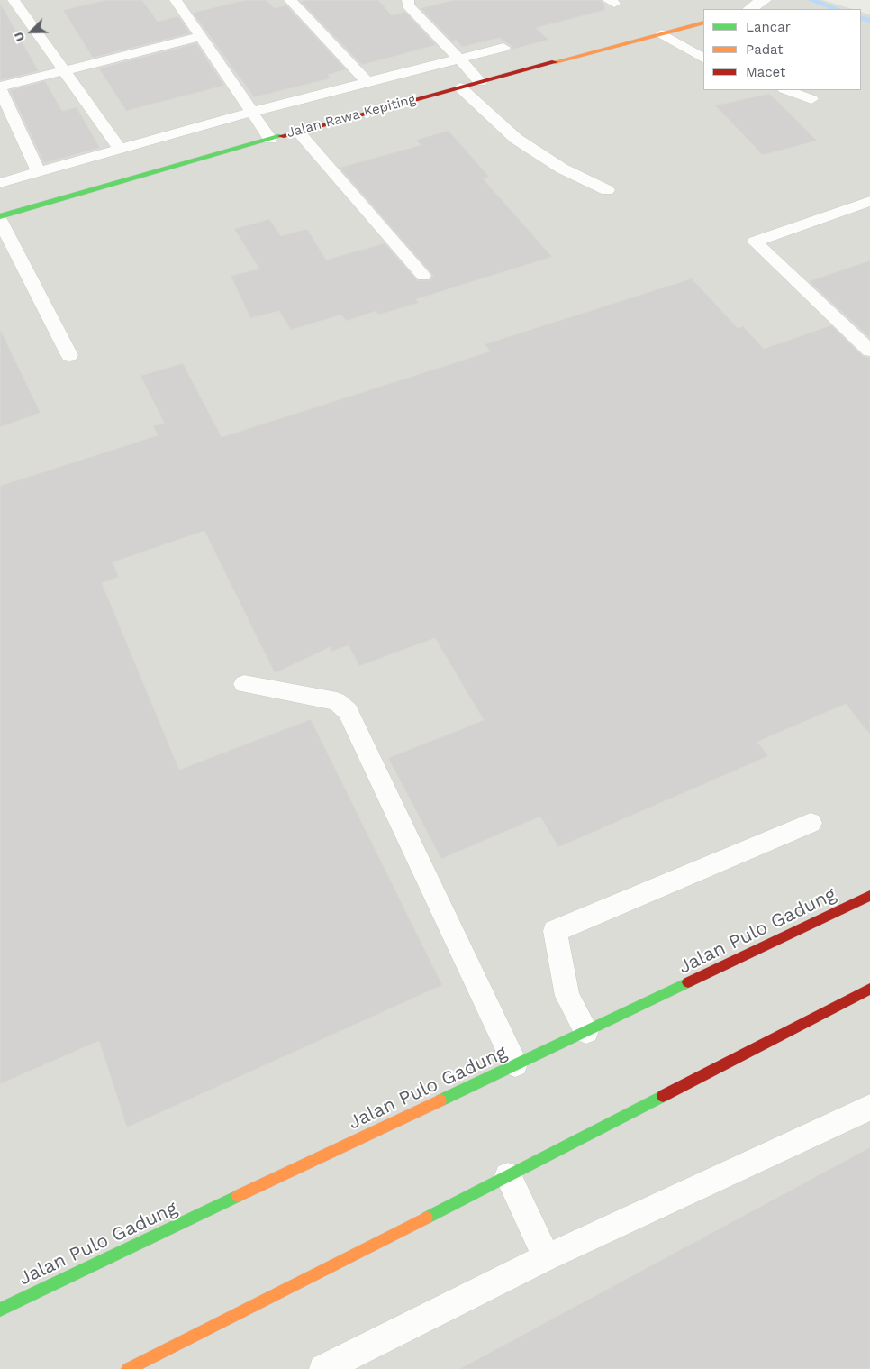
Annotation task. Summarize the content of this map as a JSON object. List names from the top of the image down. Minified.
{"streets":{"street":["Jalan Rawa Kepiting","Jalan Pulo Gadung"]},"legend":["Lancar","Padat","Macet"],"north":"bottom left"}
